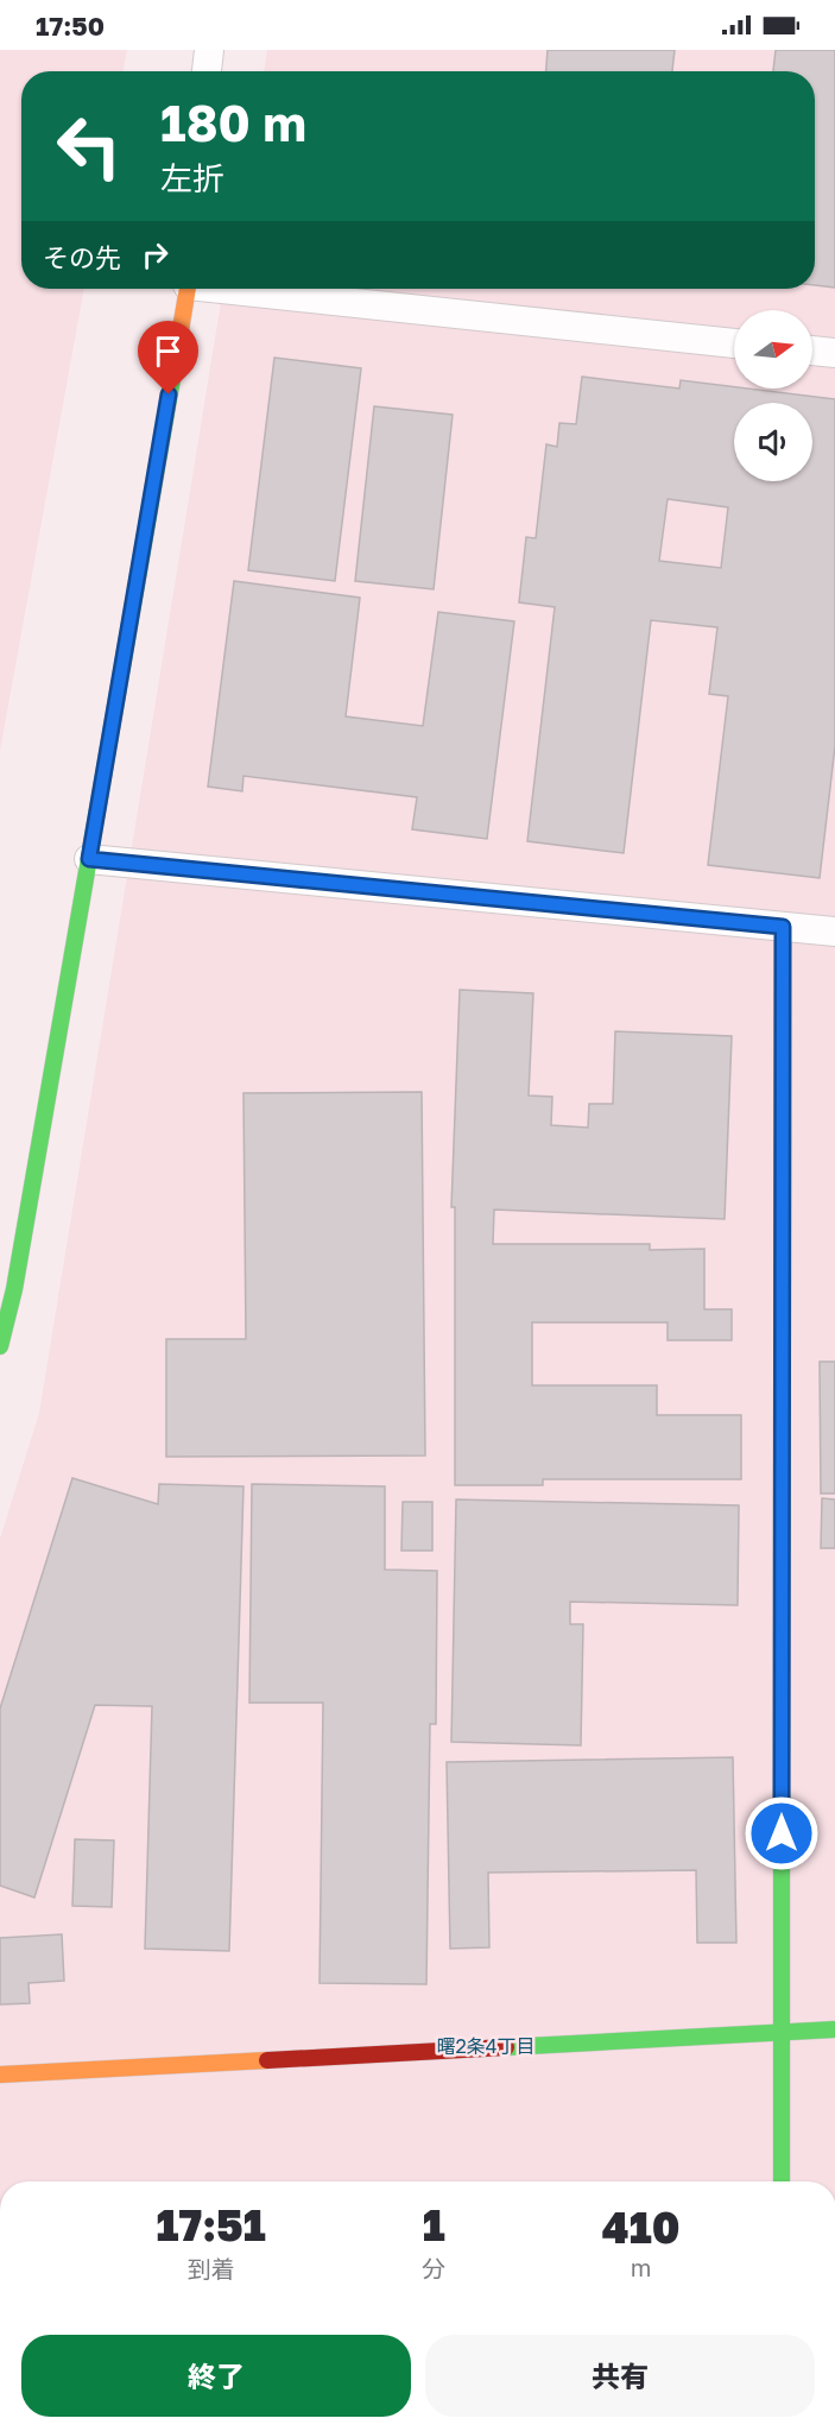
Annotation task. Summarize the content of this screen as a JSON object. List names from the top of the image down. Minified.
{"districts":["曙2条4丁目"],"north":"right","page":{"status":"17:50","turn":["180 m","左折"],"then":"その先","eta":["17:51","到着","1","分","410","m"],"buttons":["終了","共有"]}}
